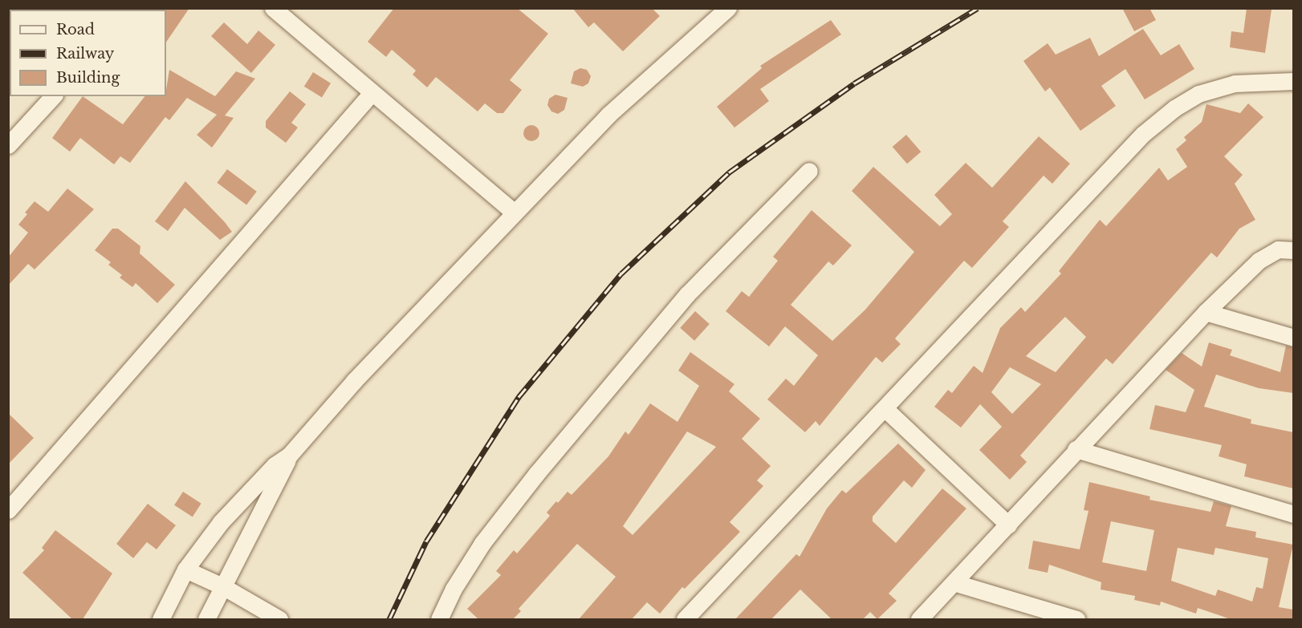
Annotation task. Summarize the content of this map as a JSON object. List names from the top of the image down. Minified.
{"legend":["Road","Railway","Building"]}
